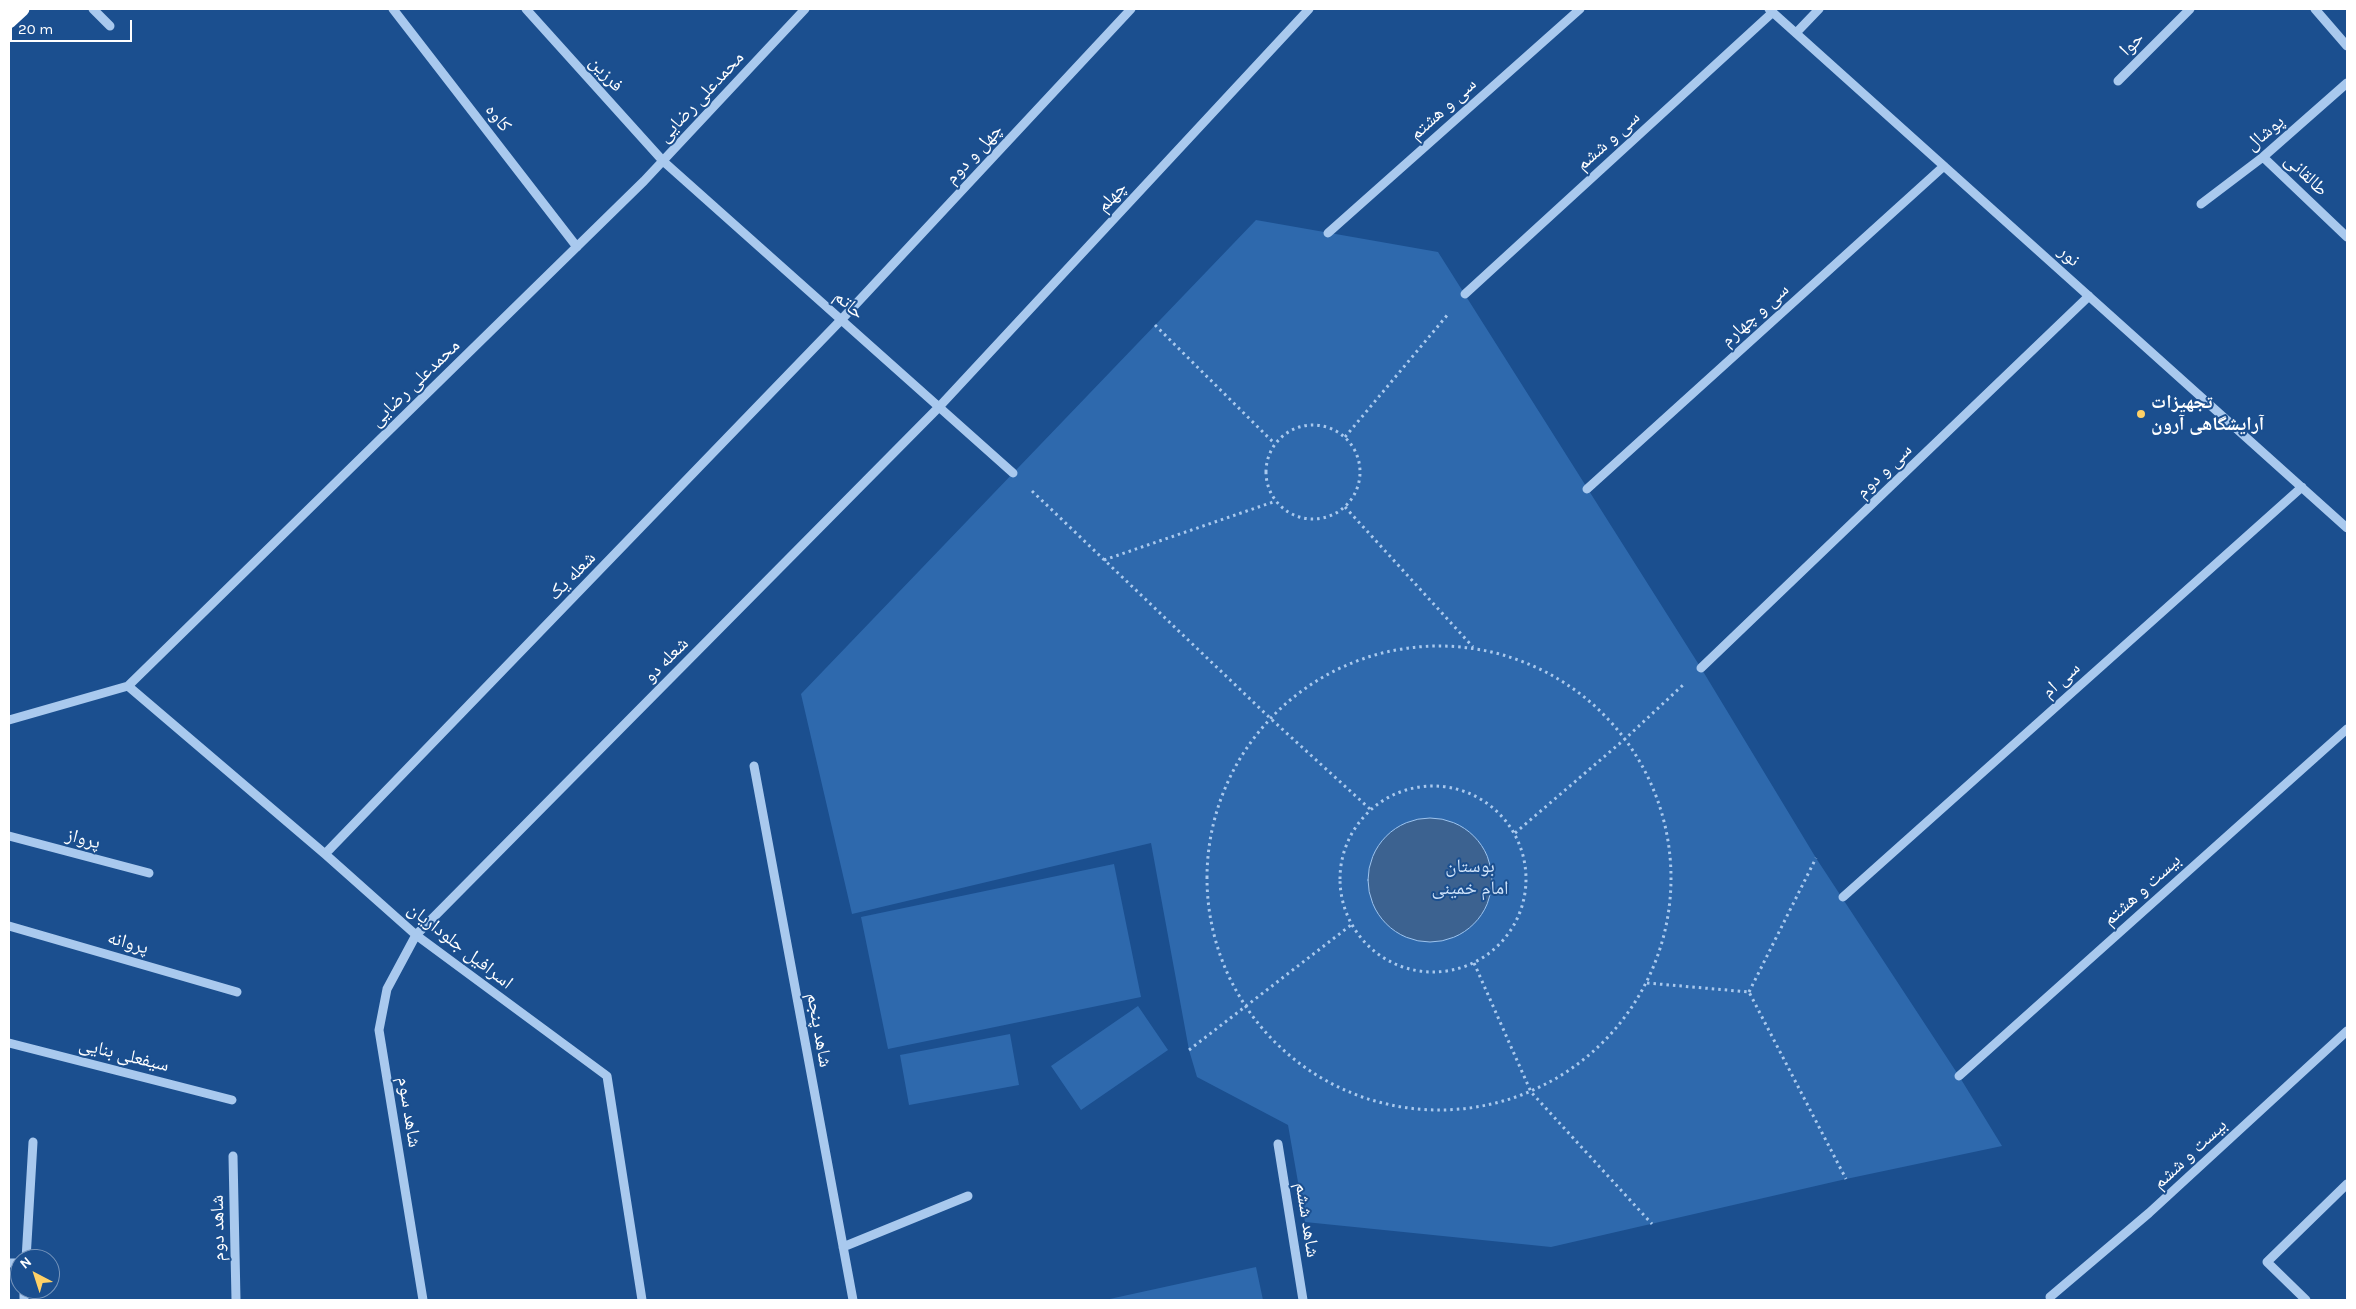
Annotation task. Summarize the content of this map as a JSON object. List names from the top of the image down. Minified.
{"streets":{"street":["حوا","فرزین","محمدعلی رضایی","سی و هشتم","کاوه","پوشال","سی و ششم","چهل و دوم","طالقانی","چهلم","نور","حاتم","سی و چهارم","سی و دوم","شعله یک","شعله دو","سی ام","پرواز","بیست و هشتم","پروانه","اسرافیل جلوداریان","شاهد پنجم","سیفعلی بنایی","شاهد سوم","بیست و ششم","شاهد ششم","شاهد دوم"]},"crossings":[["فرزین","محمدعلی رضایی"],["فرزین","حاتم"],["محمدعلی رضایی","کاوه"],["محمدعلی رضایی","حاتم"],["محمدعلی رضایی","اسرافیل جلوداریان"],["پوشال","طالقانی"],["سی و ششم","نور"],["چهل و دوم","حاتم"],["چهل و دوم","شعله یک"],["چهلم","حاتم"],["چهلم","شعله دو"],["نور","سی و چهارم"],["نور","سی و دوم"],["نور","سی ام"],["حاتم","شعله یک"],["حاتم","شعله دو"],["شعله یک","اسرافیل جلوداریان"],["شعله دو","اسرافیل جلوداریان"],["شعله دو","شاهد سوم"],["اسرافیل جلوداریان","شاهد سوم"]],"parks":["بوستان امام خمینی"],"places":["تجهیزات آرایشگاهی آرون"],"scale_bar":"20 m","north":"top left"}
